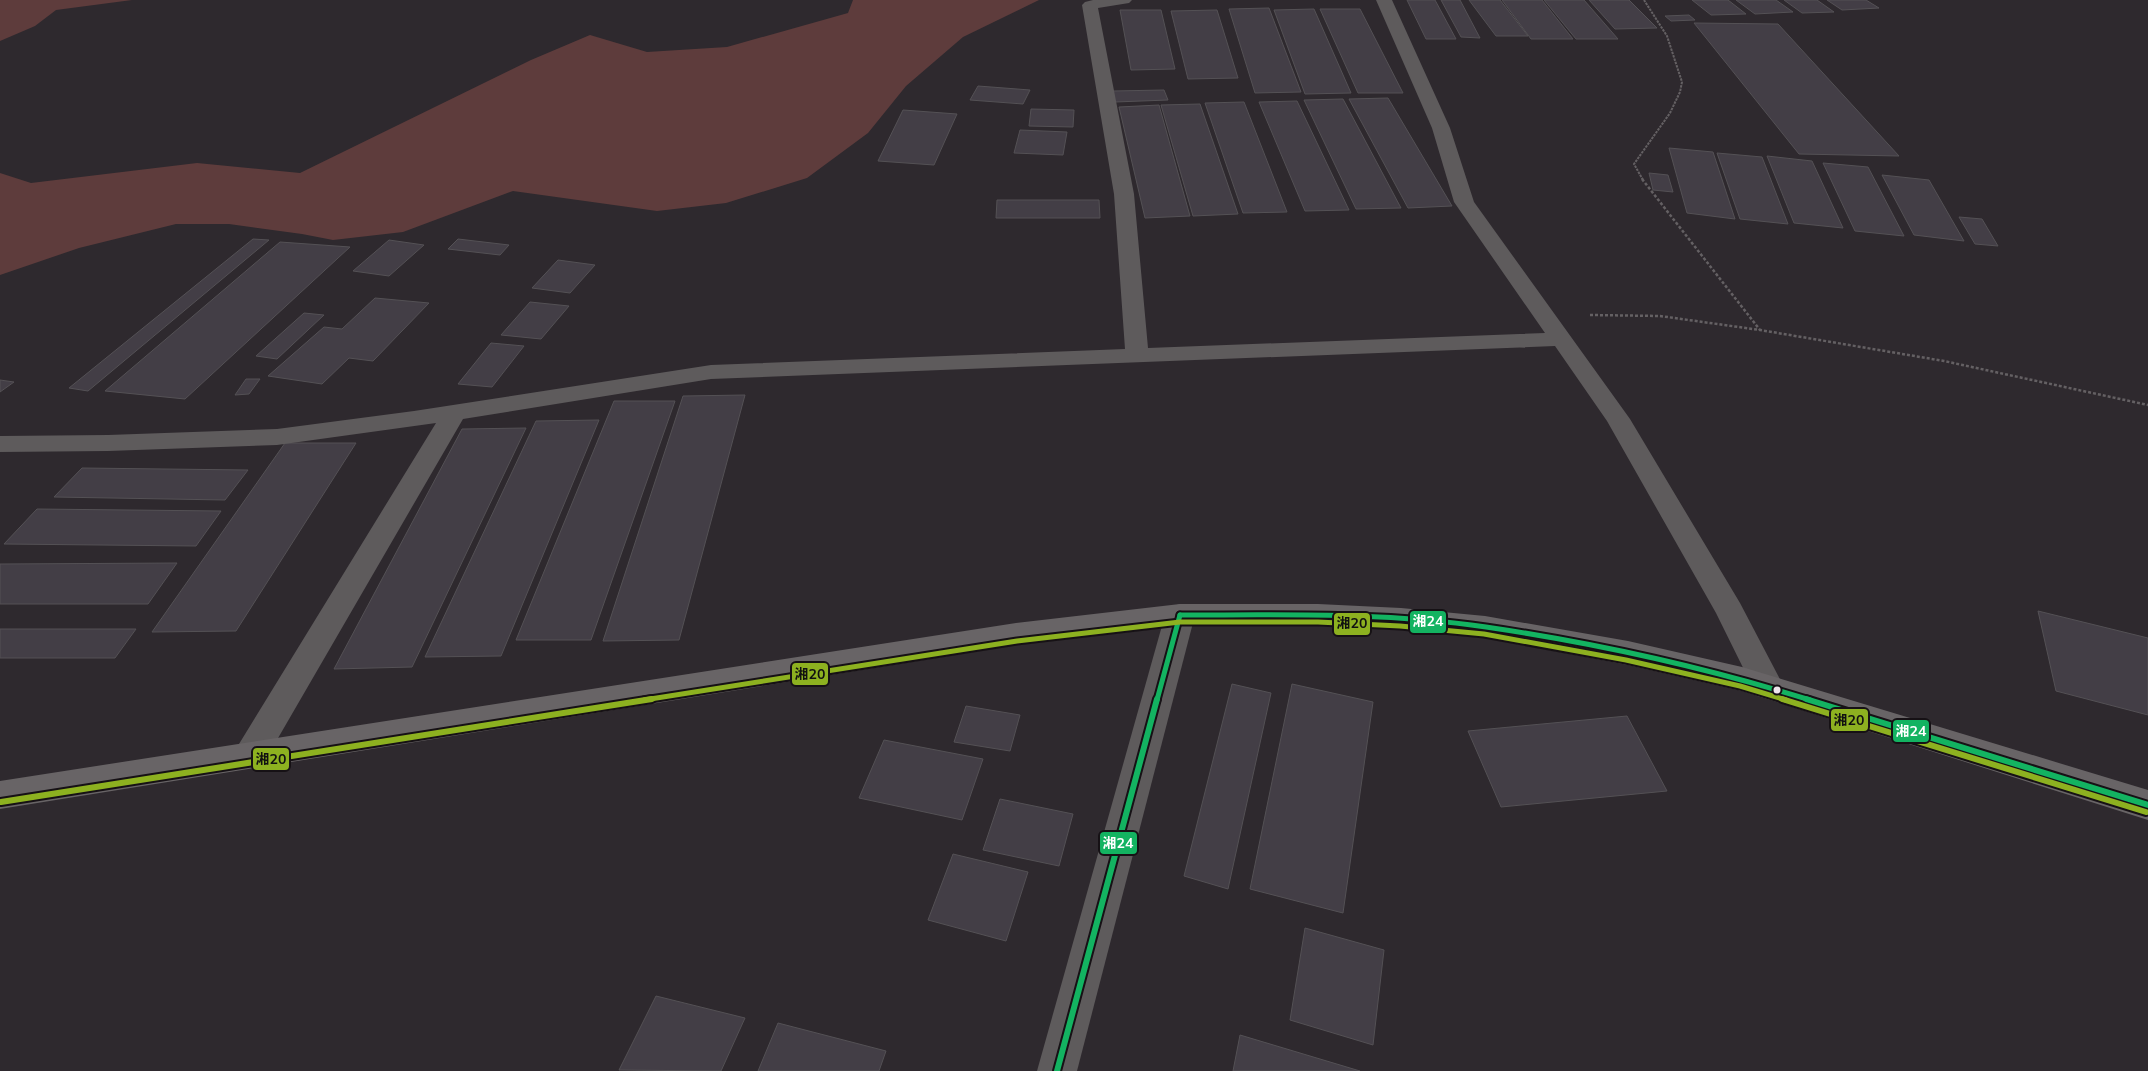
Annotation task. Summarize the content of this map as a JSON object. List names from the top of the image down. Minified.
{"lines":["transit line 湘24","transit line 湘20"]}
